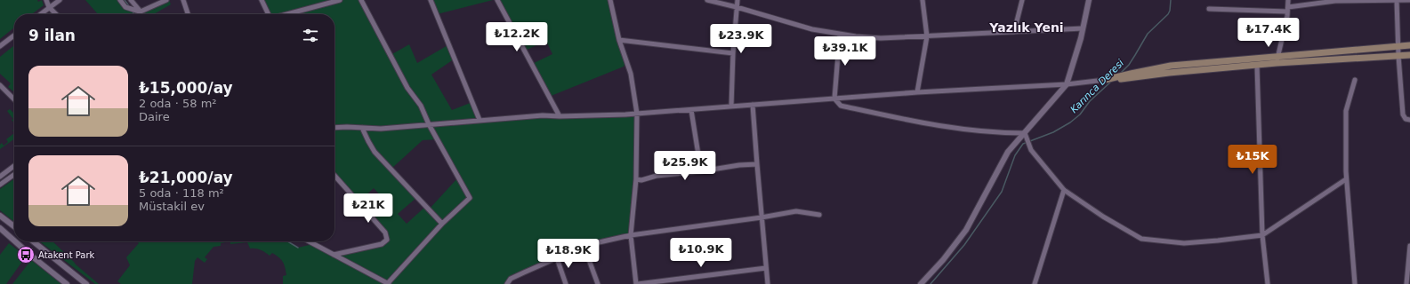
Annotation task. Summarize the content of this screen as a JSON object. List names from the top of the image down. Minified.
{"districts":["Yazlık Yeni"],"water":["Karınca Deresi"],"places":{"bus stop":["Atakent Park"]},"page":{"heading":"9 ilan","price":["₺17.4K","₺12.2K","₺23.9K","₺39.1K","₺15K","₺25.9K","₺21K","₺10.9K","₺18.9K"],"list":[{"name":"₺15,000/ay","note":"2 oda · 58 m² · Daire"},{"name":"₺21,000/ay","note":"5 oda · 118 m² · Müstakil ev"}]}}
